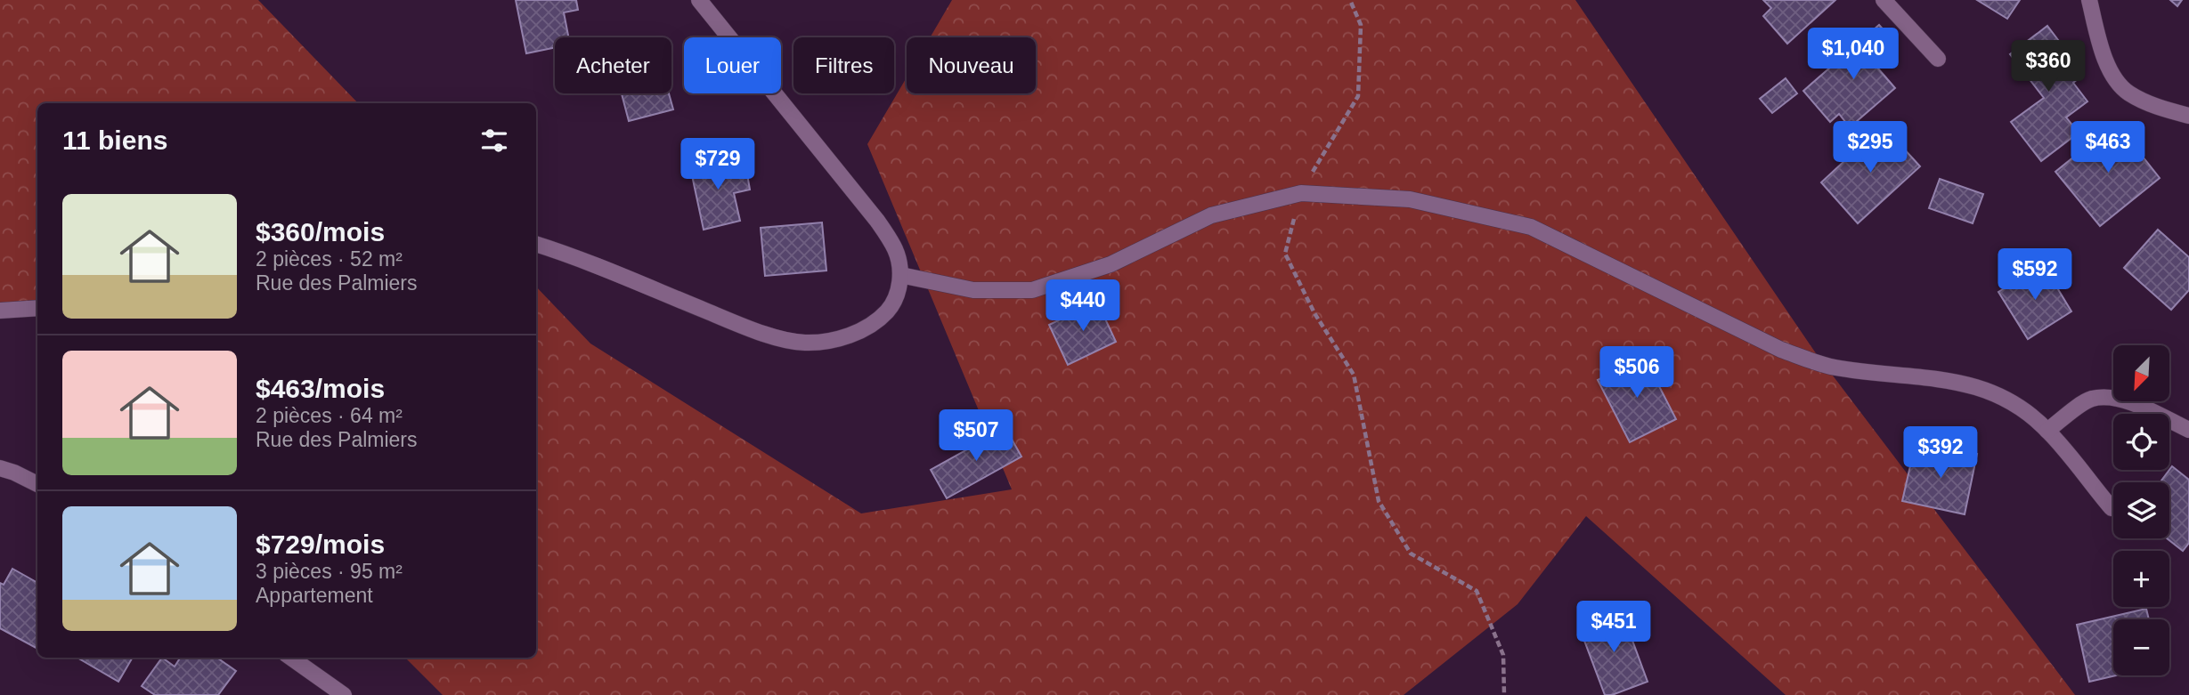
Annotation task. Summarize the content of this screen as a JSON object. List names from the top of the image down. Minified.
{"north":"bottom left","page":{"price":["$1,040","$360","$295","$463","$729","$592","$440","$506","$507","$392","$451"],"chip":["Acheter","Louer","Filtres","Nouveau"],"heading":"11 biens","list":[{"name":"$360/mois","note":"2 pièces · 52 m² · Rue des Palmiers"},{"name":"$463/mois","note":"2 pièces · 64 m² · Rue des Palmiers"},{"name":"$729/mois","note":"3 pièces · 95 m² · Appartement"}],"map_buttons":["+","−"]}}
